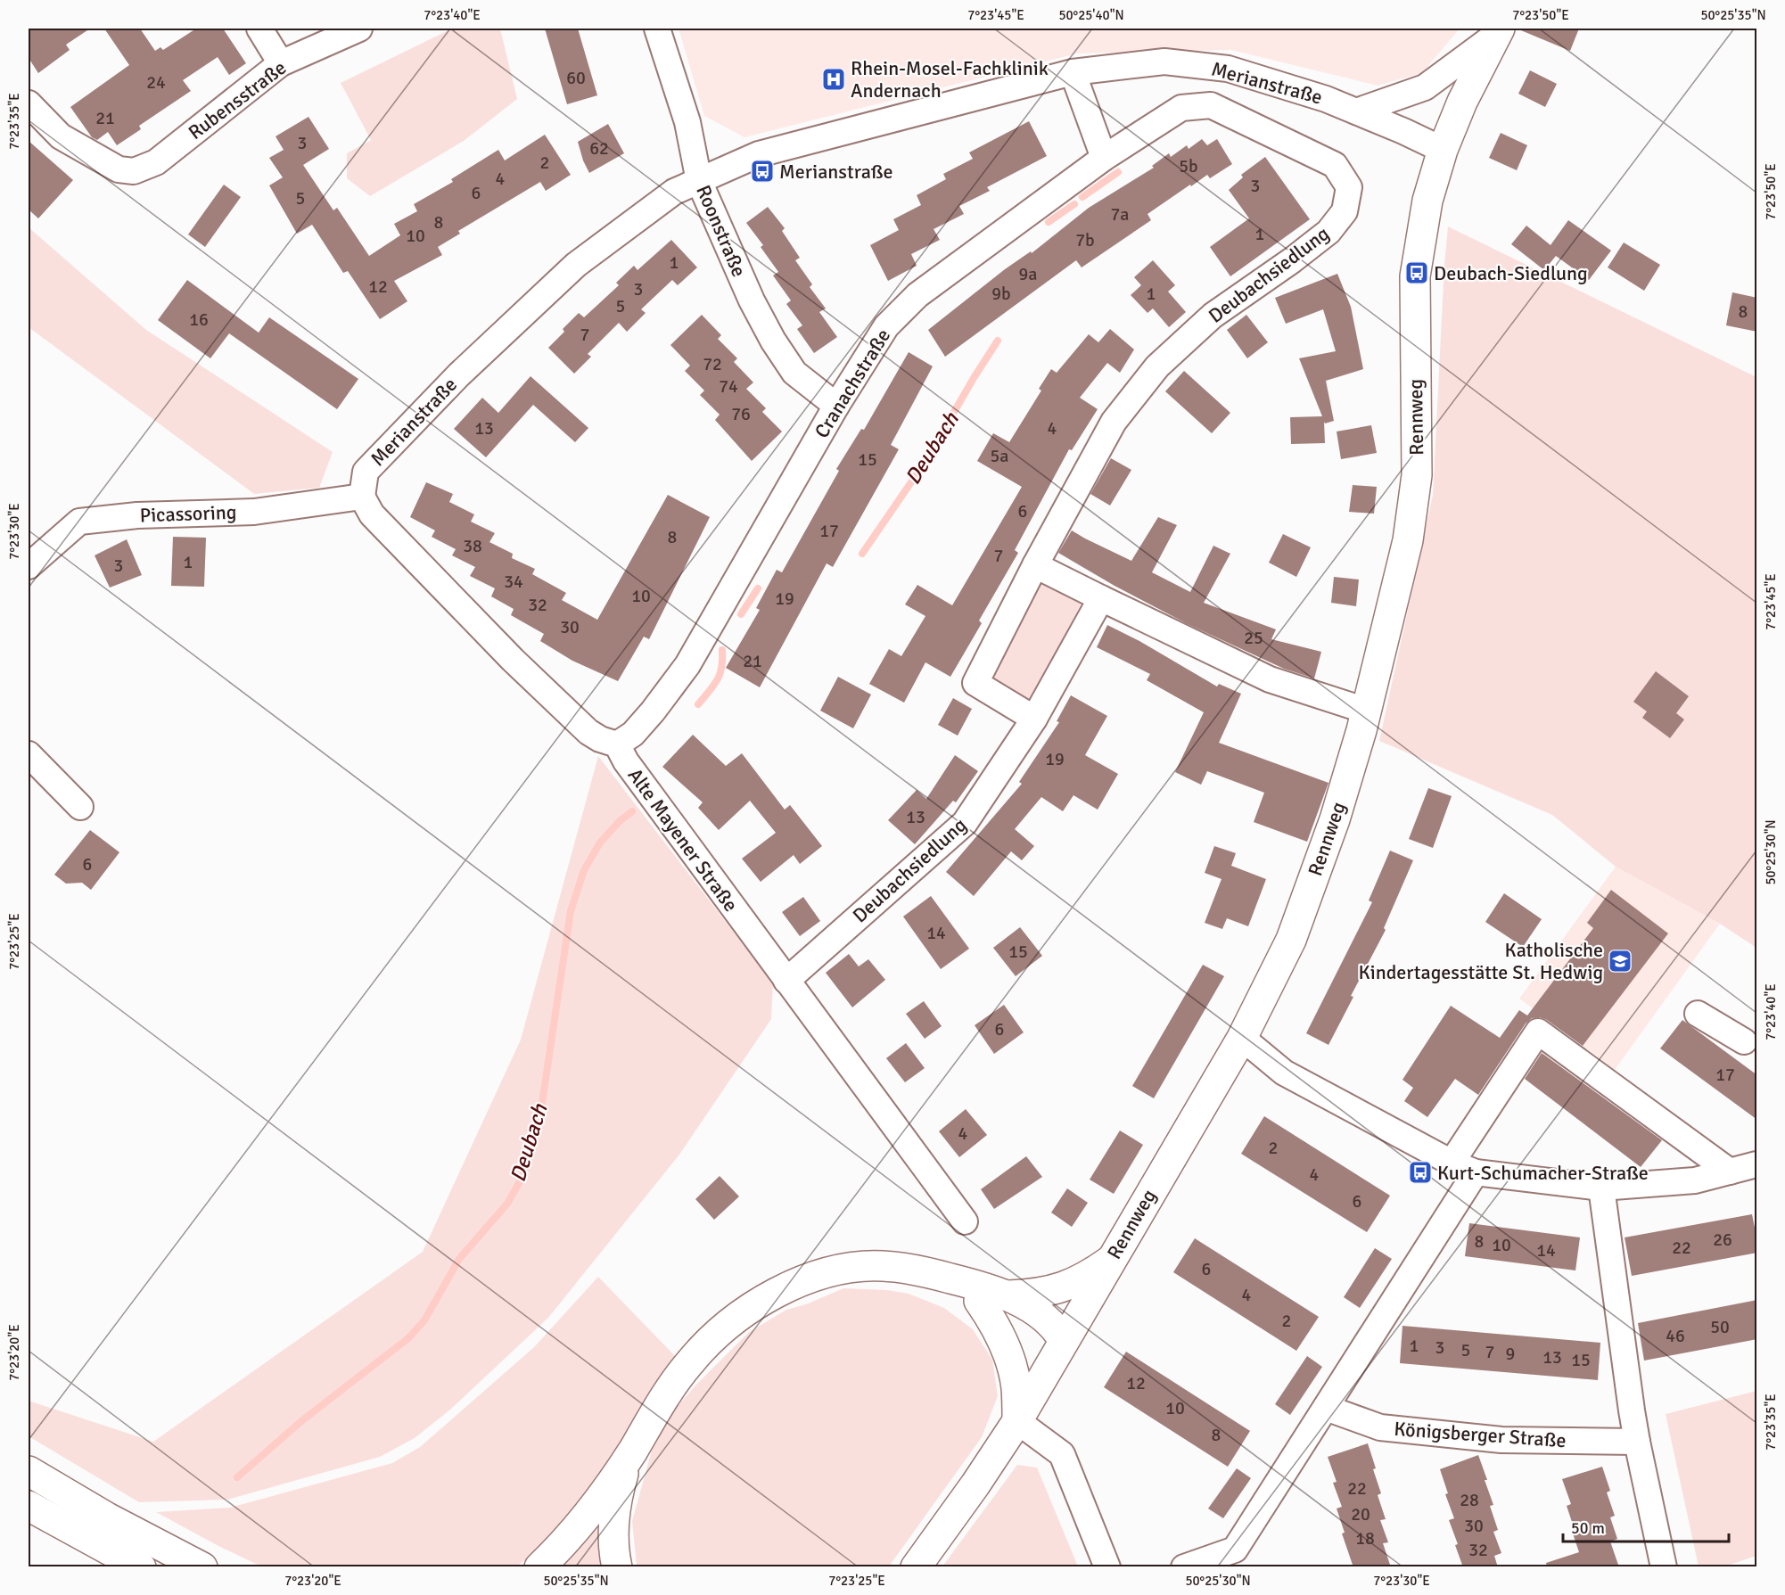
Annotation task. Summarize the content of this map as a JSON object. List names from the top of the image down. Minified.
{"streets":{"main road":["Rennweg"],"street":["Merianstraße","Rubensstraße","Roonstraße","Deubachsiedlung","Cranachstraße","Picassoring","Alte Mayener Straße","Königsberger Straße"]},"crossings":[["Merianstraße","Roonstraße"],["Merianstraße","Rennweg"],["Merianstraße","Picassoring"],["Roonstraße","Cranachstraße"],["Deubachsiedlung","Cranachstraße"],["Deubachsiedlung","Alte Mayener Straße"],["Cranachstraße","Alte Mayener Straße"]],"water":["Deubach"],"places":{"hospital":["Rhein-Mosel-Fachklinik Andernach"],"bus stop":["Merianstraße","Deubach-Siedlung","Kurt-Schumacher-Straße"],"school or university":["Katholische Kindertagesstätte St. Hedwig"]},"house_numbers":["60","24","21","3","62","2","5b","4","3","6","5","7a","8","1","10","7b","1","9a","12","3","9b","1","5","8","16","7","72","74","76","13","4","5a","15","6","17","8","38","7","1","3","34","10","19","32","30","25","21","19","13","6","14","15","6","17","4","2","4","6","26","8","10","22","14","6","4","2","50","46","1","3","5","7","9","13","15","12","10","8","22","28","20","30","18","32"],"scale_bar":"50 m","coordinates":["7°23'40\"E","7°23'45\"E","50°25'40\"N","7°23'50\"E","50°25'35\"N","7°23'35\"E","7°23'30\"E","50°25'30\"N","7°23'25\"E","7°23'20\"E"]}
